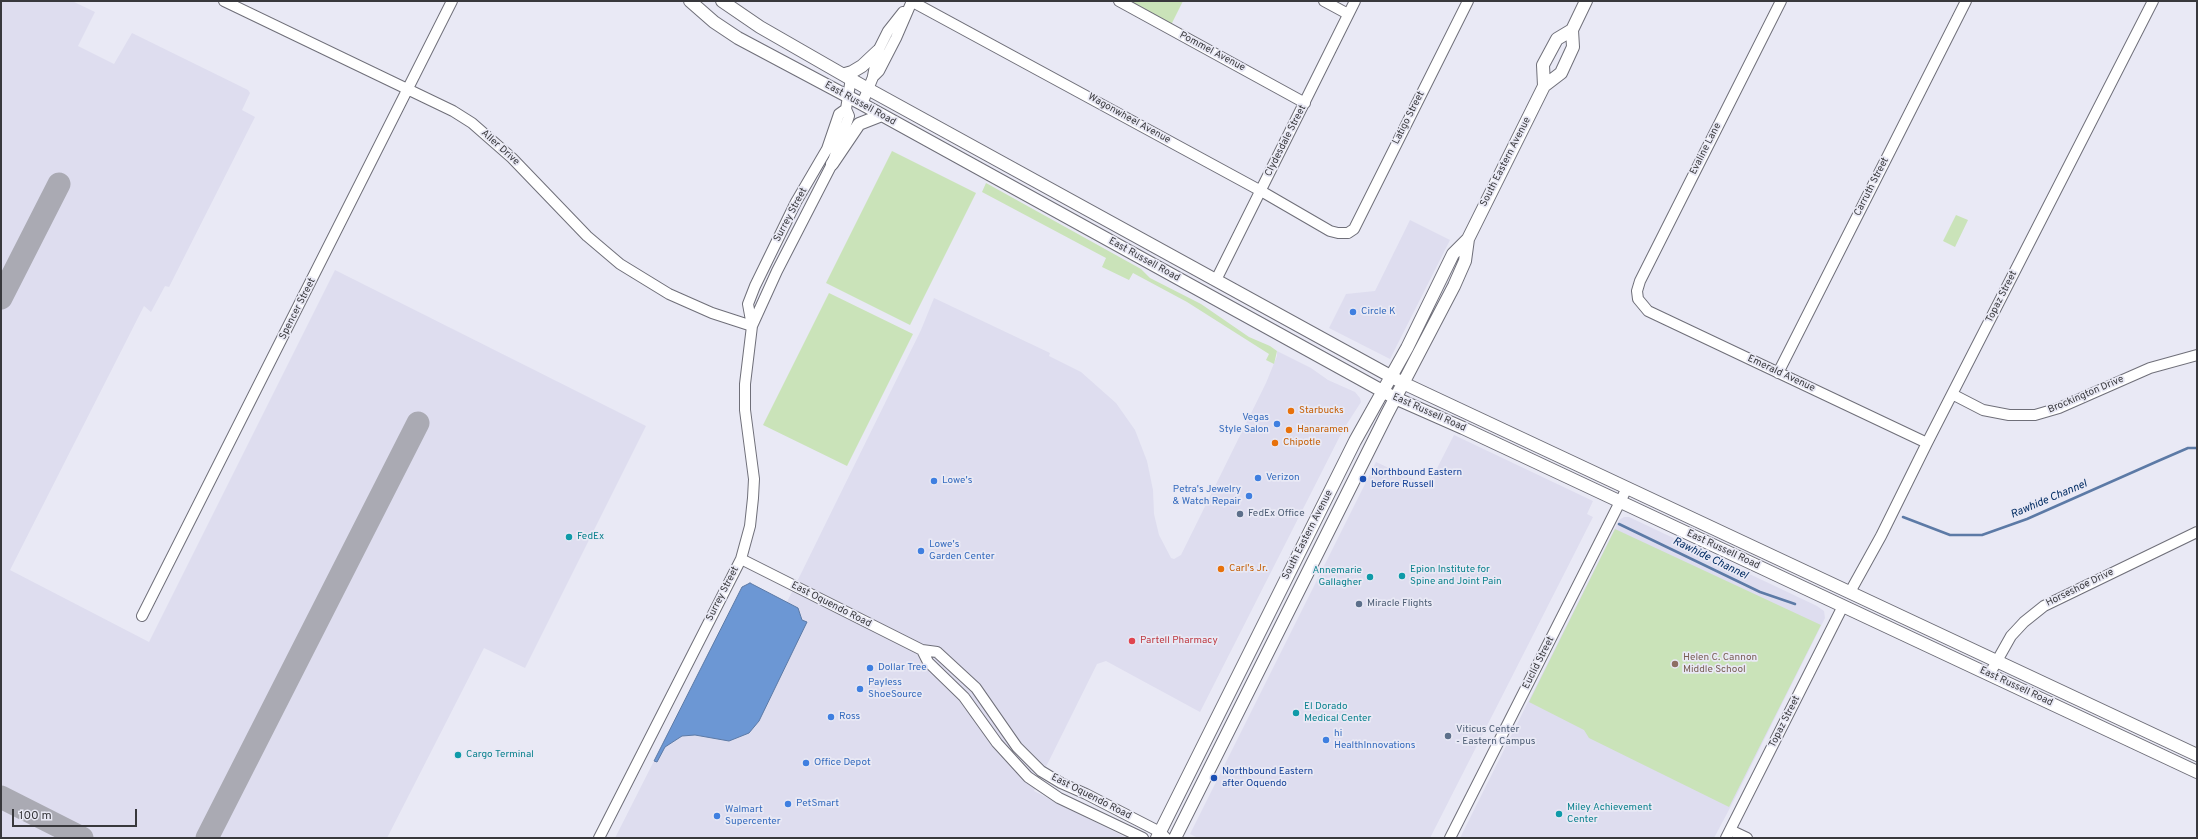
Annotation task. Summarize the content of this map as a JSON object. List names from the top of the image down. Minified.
{"streets":{"main road":["East Russell Road","South Eastern Avenue"],"street":["Pommel Avenue","Latigo Street","Wagonwheel Avenue","Clydesdale Street","Aller Drive","Evaline Lane","Carruth Street","Surrey Street","Topaz Street","Spencer Street","Emerald Avenue","Brockington Drive","Horseshoe Drive","East Oquendo Road","Euclid Street"]},"crossings":[["Pommel Avenue","Clydesdale Street"],["East Russell Road","Clydesdale Street"],["East Russell Road","South Eastern Avenue"],["East Russell Road","Surrey Street"],["East Russell Road","Topaz Street"],["East Russell Road","Horseshoe Drive"],["East Russell Road","Euclid Street"],["Latigo Street","Wagonwheel Avenue"],["Wagonwheel Avenue","Clydesdale Street"],["Aller Drive","Surrey Street"],["Aller Drive","Spencer Street"],["Evaline Lane","Emerald Avenue"],["South Eastern Avenue","East Oquendo Road"],["Carruth Street","Emerald Avenue"],["Surrey Street","East Oquendo Road"],["Topaz Street","Emerald Avenue"],["Topaz Street","Brockington Drive"]],"water":["Rawhide Channel"],"places":["Circle K","Starbucks","Vegas Style Salon","Hanaramen","Chipotle","Verizon","Northbound Eastern before Russell","Lowe's","Petra's Jewelry & Watch Repair","FedEx Office","FedEx","Lowe's Garden Center","Carl's Jr.","Epion Institute for Spine and Joint Pain","Annemarie Gallagher","Miracle Flights","Partell Pharmacy","Helen C. Cannon Middle School","Dollar Tree","Payless ShoeSource","El Dorado Medical Center","Ross","Viticus Center - Eastern Campus","hi HealthInnovations","Cargo Terminal","Office Depot","Northbound Eastern after Oquendo","PetSmart","Miley Achievement Center","Walmart Supercenter"],"scale_bar":"100 m"}
